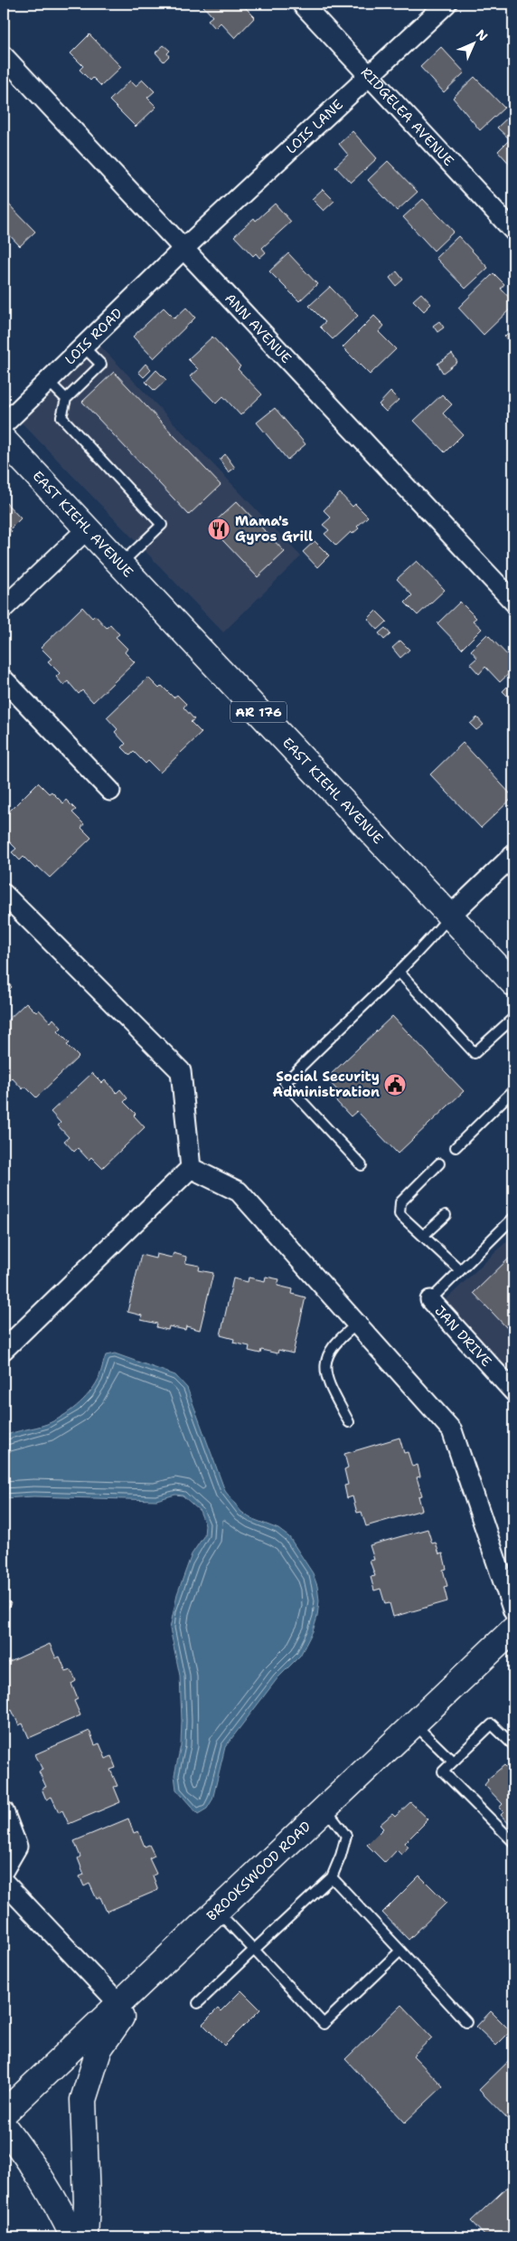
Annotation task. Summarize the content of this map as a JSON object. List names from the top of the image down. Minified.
{"streets":{"main road":["EAST KIEHL AVENUE","AR 176","BROOKSWOOD ROAD"],"street":["RIDGELEA AVENUE","LOIS LANE","ANN AVENUE","LOIS ROAD","JAN DRIVE"]},"crossings":[["RIDGELEA AVENUE","LOIS LANE"],["LOIS LANE","ANN AVENUE"],["LOIS LANE","LOIS ROAD"],["ANN AVENUE","LOIS ROAD"]],"places":{"restaurant":["Mama's Gyros Grill"],"public building":["Social Security Administration"]},"north":"top right"}
